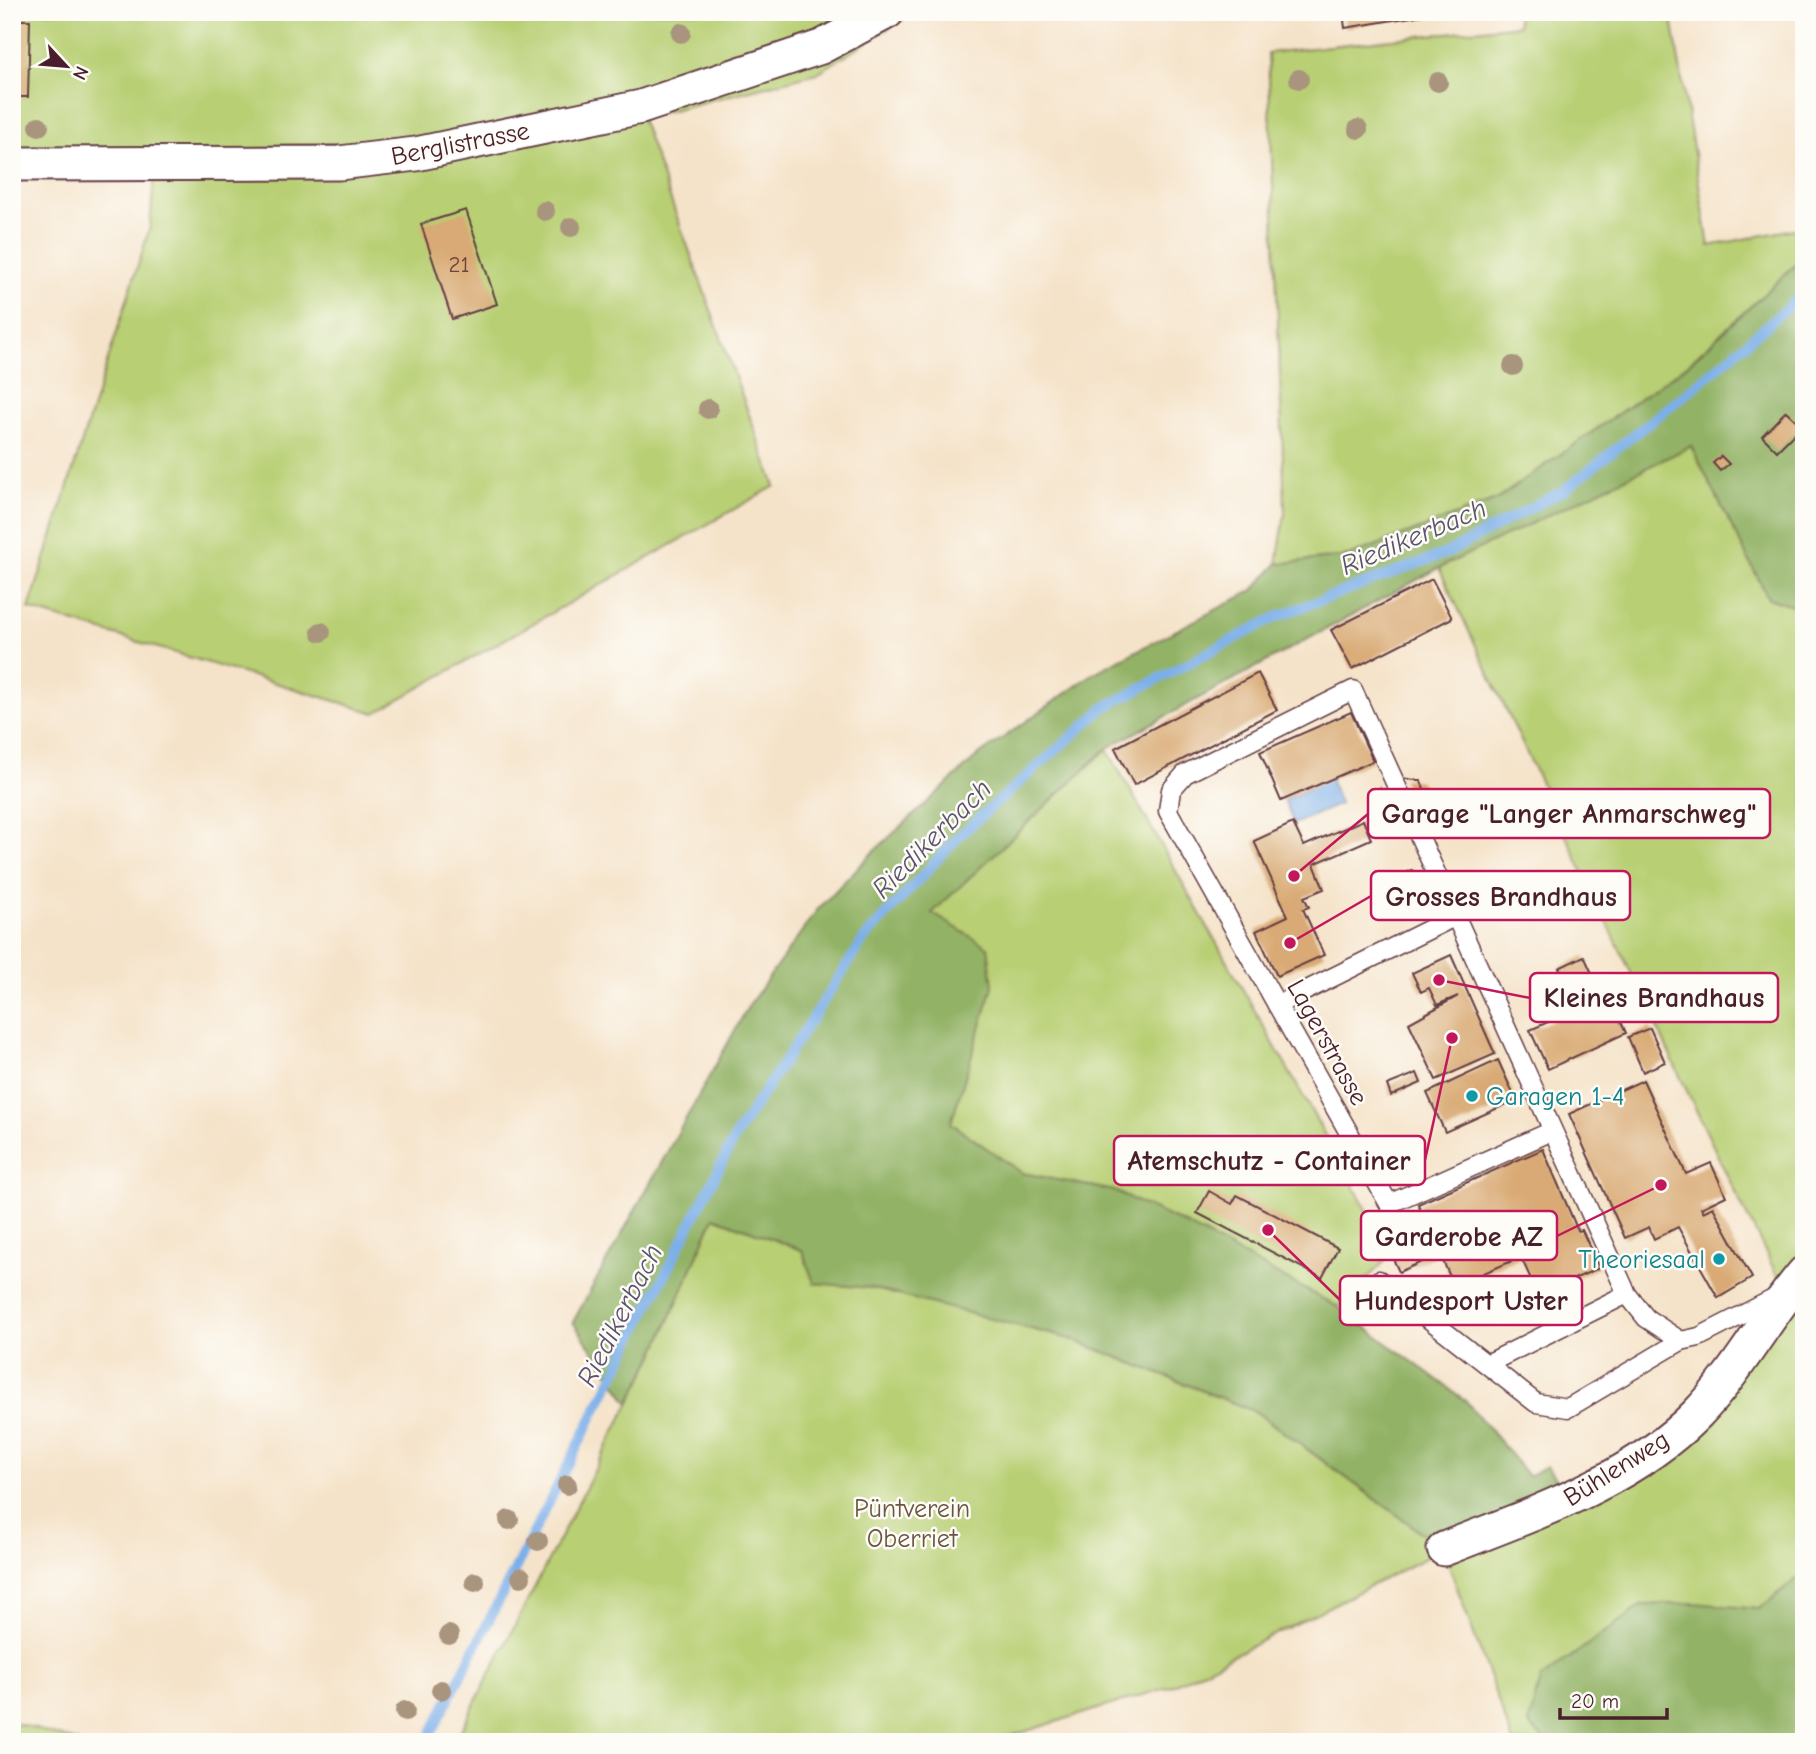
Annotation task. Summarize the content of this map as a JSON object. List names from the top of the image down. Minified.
{"streets":{"street":["Berglistrasse","Bühlenweg"],"lane":["Lagerstrasse"]},"water":["Riedikerbach"],"parks":["Püntverein Oberriet"],"places":["Garage \"Langer Anmarschweg\"","Grosses Brandhaus","Kleines Brandhaus","Atemschutz - Container","Garagen 1-4","Garderobe AZ","Hundesport Uster","Theoriesaal"],"house_numbers":["21"],"scale_bar":"20 m","north":"bottom right"}
